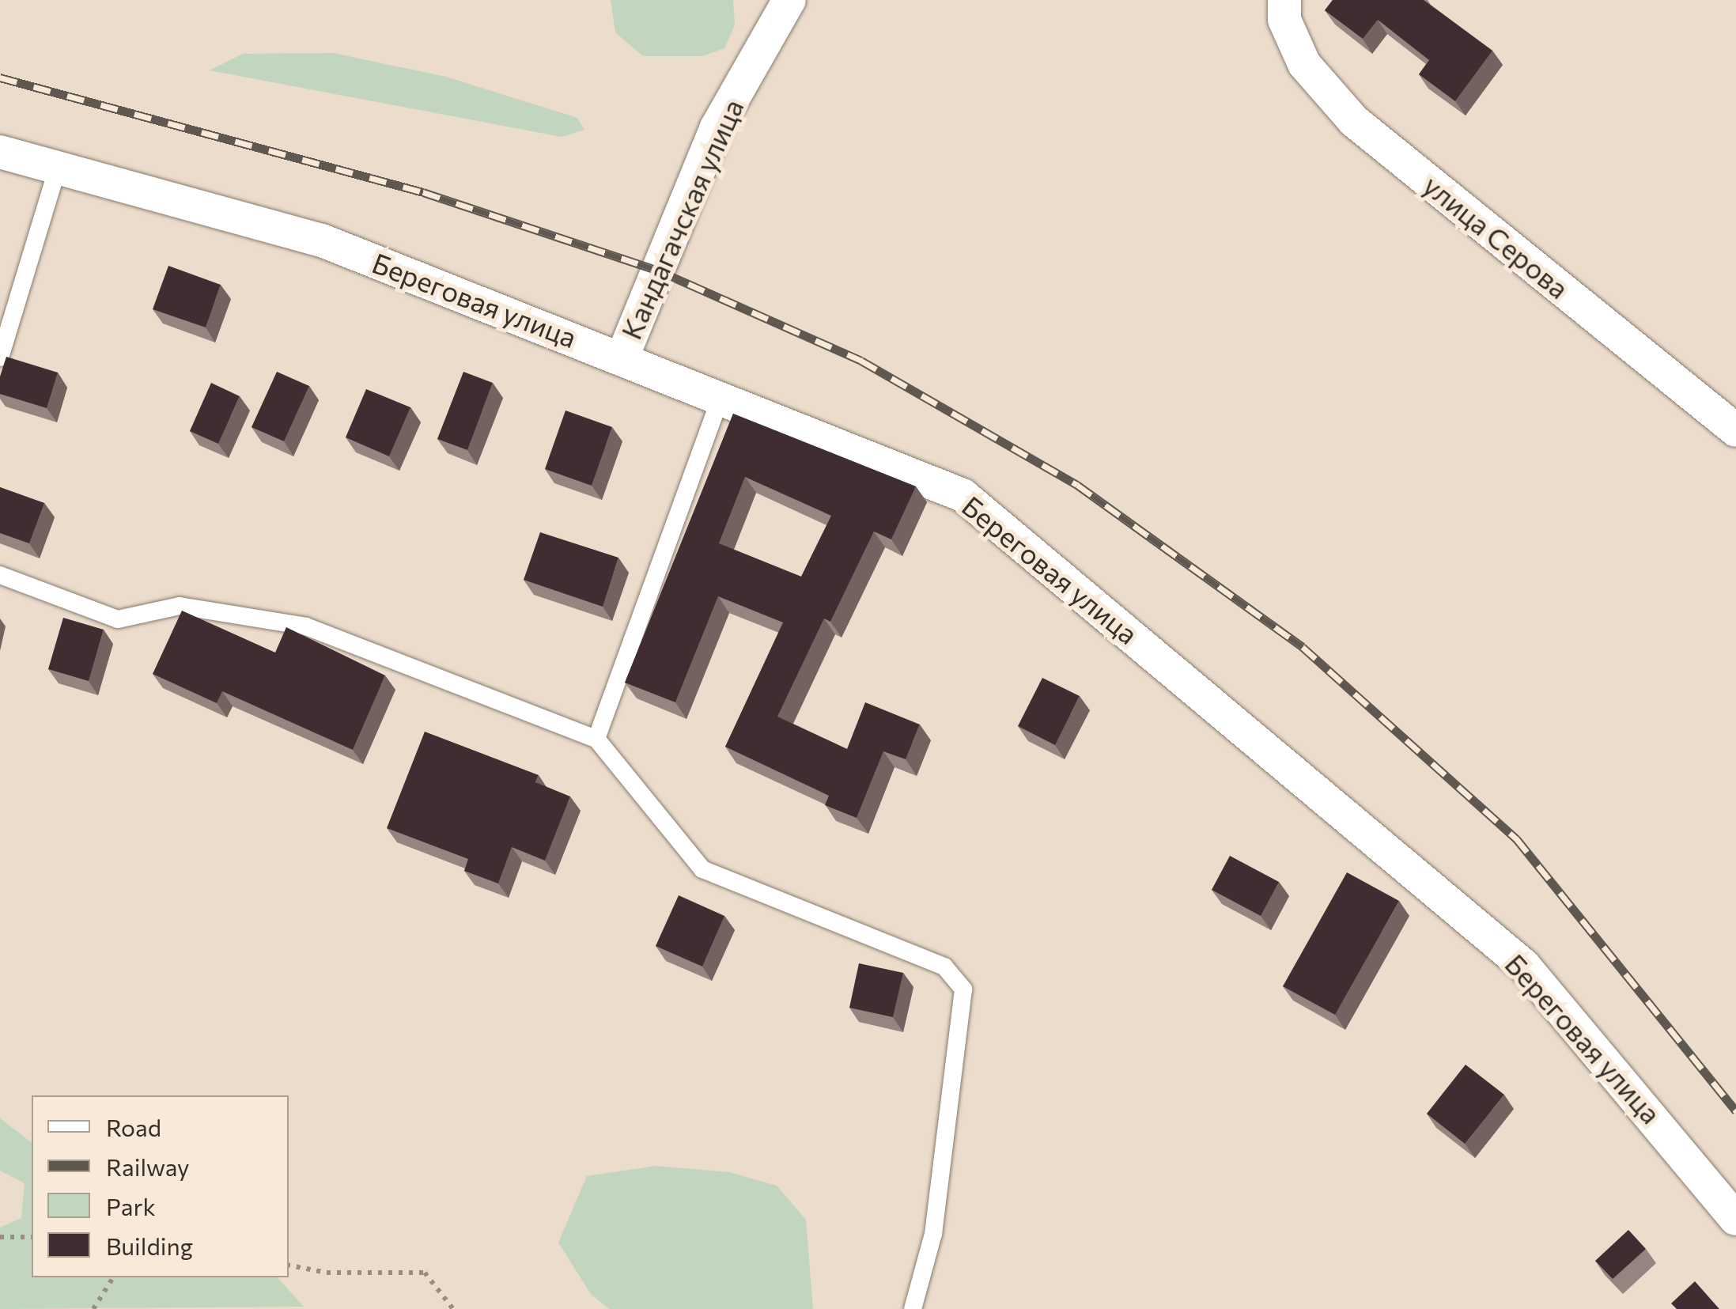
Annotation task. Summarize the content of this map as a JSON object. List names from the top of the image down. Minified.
{"streets":{"street":["Кандагачская улица","улица Серова","Береговая улица"]},"crossings":[["Кандагачская улица","Береговая улица"]],"legend":["Road","Railway","Park","Building"]}
